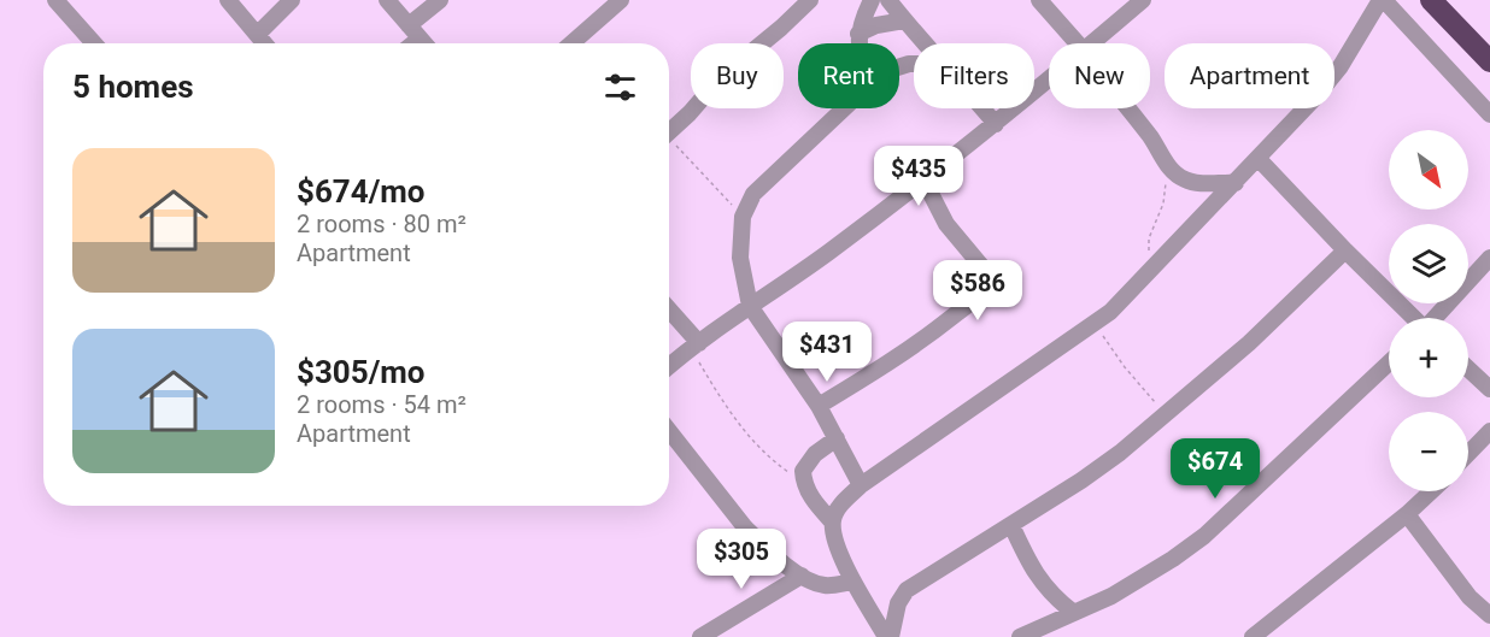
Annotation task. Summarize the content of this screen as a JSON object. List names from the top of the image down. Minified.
{"north":"bottom right","page":{"chip":["Buy","Rent","Filters","New","Apartment"],"heading":"5 homes","map_buttons":["+","−"],"list":[{"name":"$674/mo","note":"2 rooms · 80 m² · Apartment"},{"name":"$305/mo","note":"2 rooms · 54 m² · Apartment"}],"price":["$435","$586","$431","$674","$305"]}}
